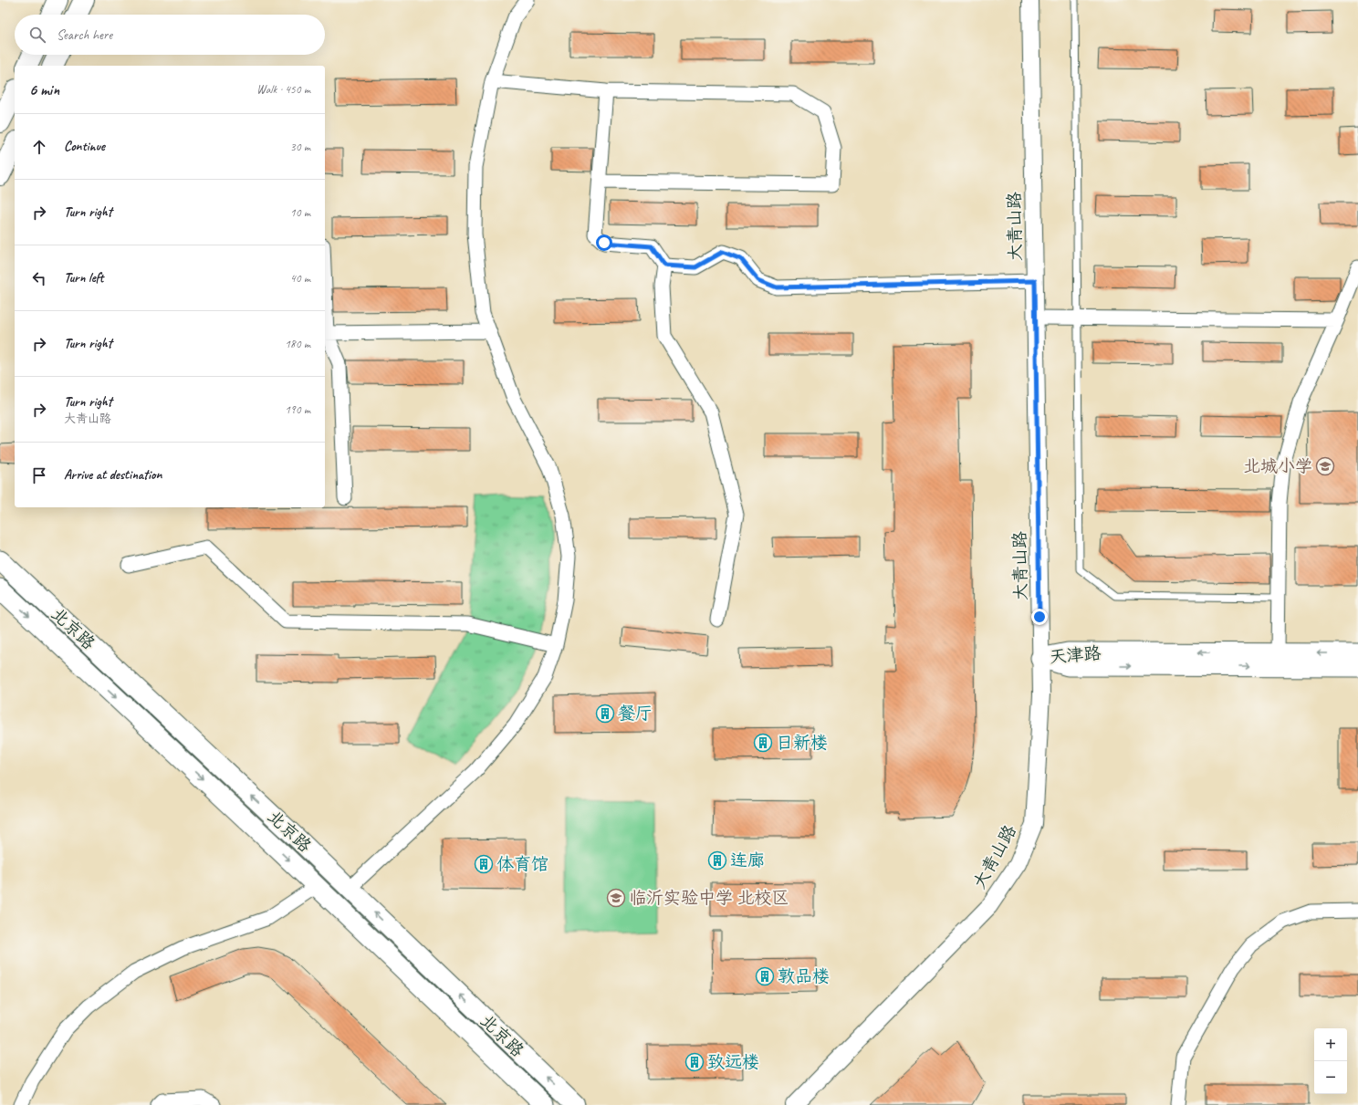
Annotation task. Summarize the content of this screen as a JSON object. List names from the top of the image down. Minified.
{"streets":{"main road":["北京路","天津路"],"street":["大青山路"]},"crossings":[["大青山路","天津路"]],"places":{"school or university":["北城小学","临沂实验中学 北校区"],"building":["餐厅","日新楼","连廊","体育馆","敦品楼","致远楼"]},"page":{"search":"Search here","heading":["6 min","Walk · 450 m"],"list":[["Continue","30 m"],["Turn right","10 m"],["Turn left","40 m"],["Turn right","180 m"],["Turn right","大青山路","190 m"],"Arrive at destination"],"map_buttons":["+","−"]}}
